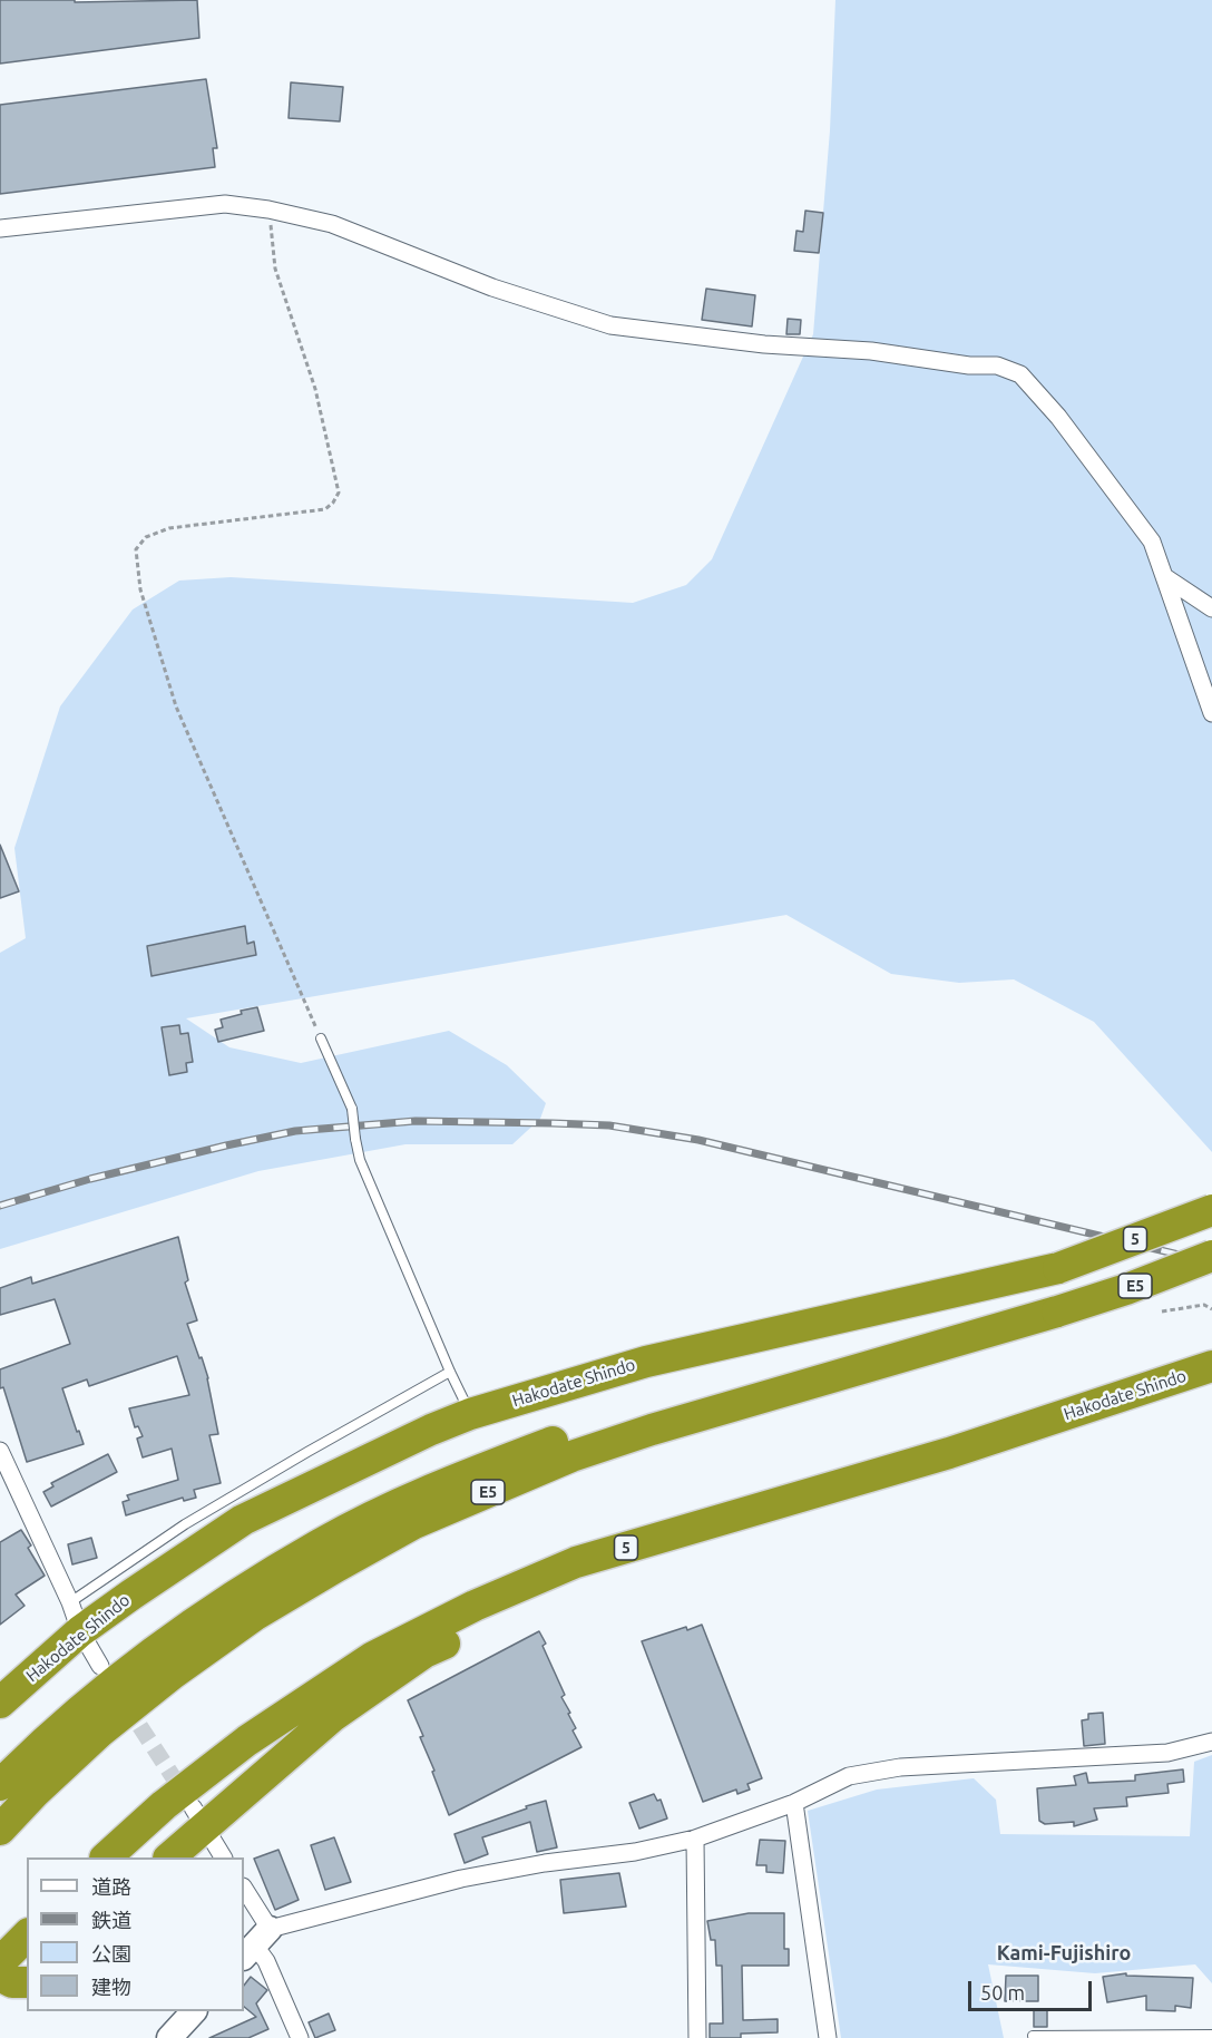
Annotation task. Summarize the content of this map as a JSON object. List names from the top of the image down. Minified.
{"streets":{"highway":["5","E5","Hakodate Shindo"]},"districts":["Kami-Fujishiro"],"legend":["道路","鉄道","公園","建物"],"scale_bar":"50 m"}
